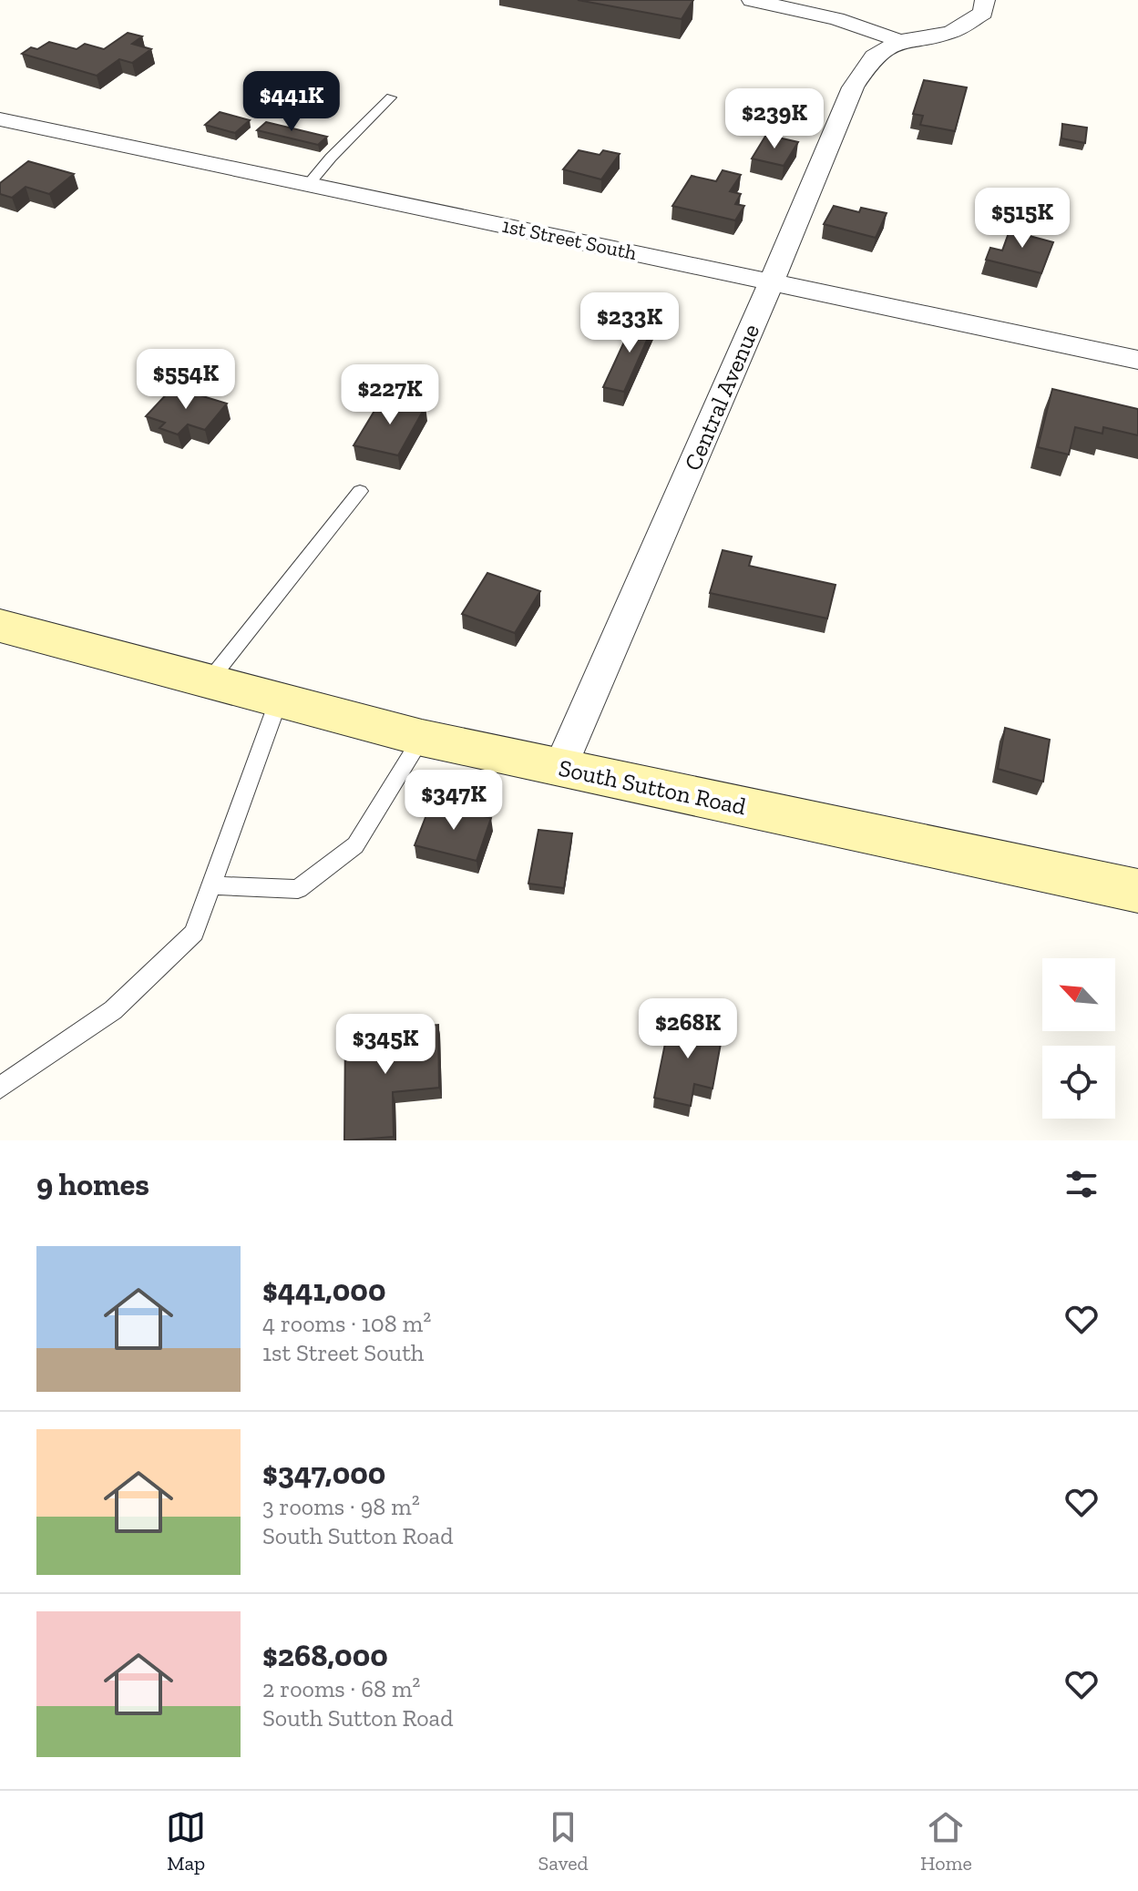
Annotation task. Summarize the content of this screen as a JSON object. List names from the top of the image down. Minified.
{"streets":{"main road":["South Sutton Road"],"street":["1st Street South","Central Avenue"]},"crossings":[["1st Street South","Central Avenue"],["Central Avenue","South Sutton Road"]],"north":"top left","page":{"price":["$441K","$239K","$515K","$233K","$554K","$227K","$347K","$268K","$345K"],"heading":"9 homes","list":[{"name":"$441,000","note":"4 rooms · 108 m² · 1st Street South"},{"name":"$347,000","note":"3 rooms · 98 m² · South Sutton Road"},{"name":"$268,000","note":"2 rooms · 68 m² · South Sutton Road"}],"tabs":["Map","Saved","Home"]}}
